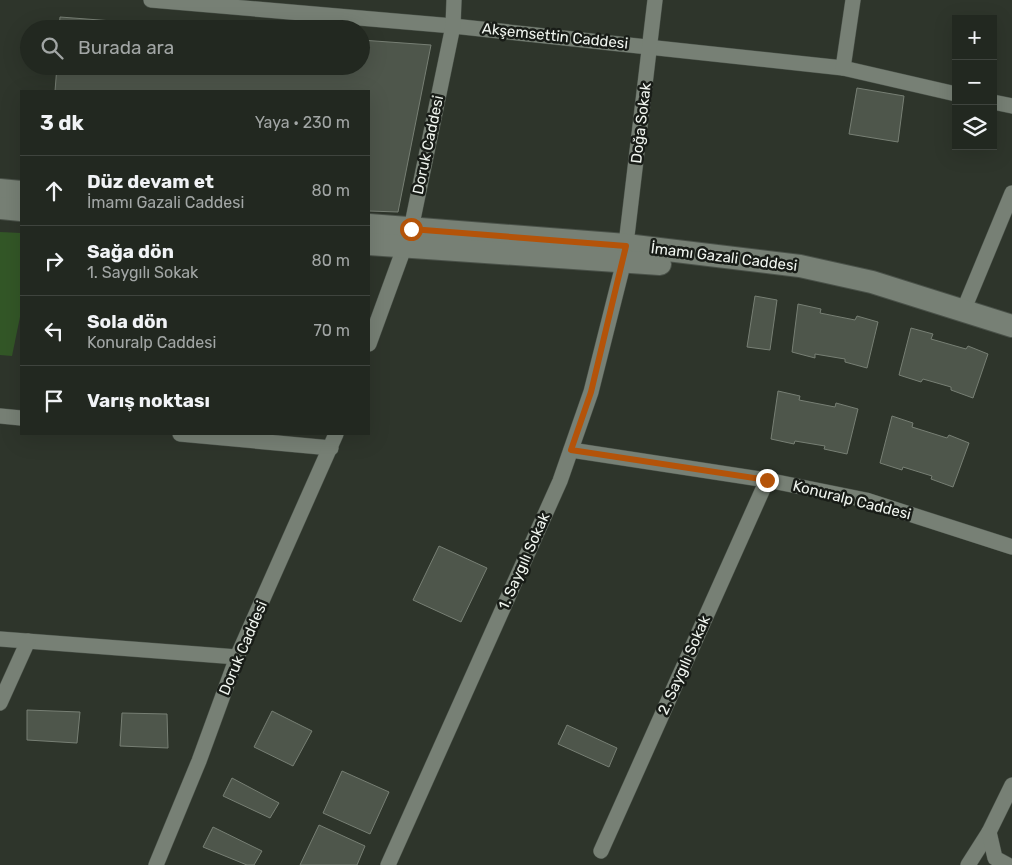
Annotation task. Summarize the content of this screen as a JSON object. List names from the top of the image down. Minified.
{"streets":{"main road":["İmamı Gazali Caddesi"],"street":["Akşemsettin Caddesi","Doğa Sokak","Doruk Caddesi","Konuralp Caddesi","1. Saygılı Sokak","2. Saygılı Sokak"]},"crossings":[["Akşemsettin Caddesi","Doğa Sokak"],["Akşemsettin Caddesi","Doruk Caddesi"],["Doğa Sokak","İmamı Gazali Caddesi"],["Doğa Sokak","1. Saygılı Sokak"],["Doruk Caddesi","İmamı Gazali Caddesi"],["İmamı Gazali Caddesi","1. Saygılı Sokak"],["Konuralp Caddesi","1. Saygılı Sokak"],["Konuralp Caddesi","2. Saygılı Sokak"]],"page":{"map_buttons":["+","−"],"search":"Burada ara","heading":["3 dk","Yaya · 230 m"],"list":[["Düz devam et","İmamı Gazali Caddesi","80 m"],["Sağa dön","1. Saygılı Sokak","80 m"],["Sola dön","Konuralp Caddesi","70 m"],"Varış noktası"]}}
